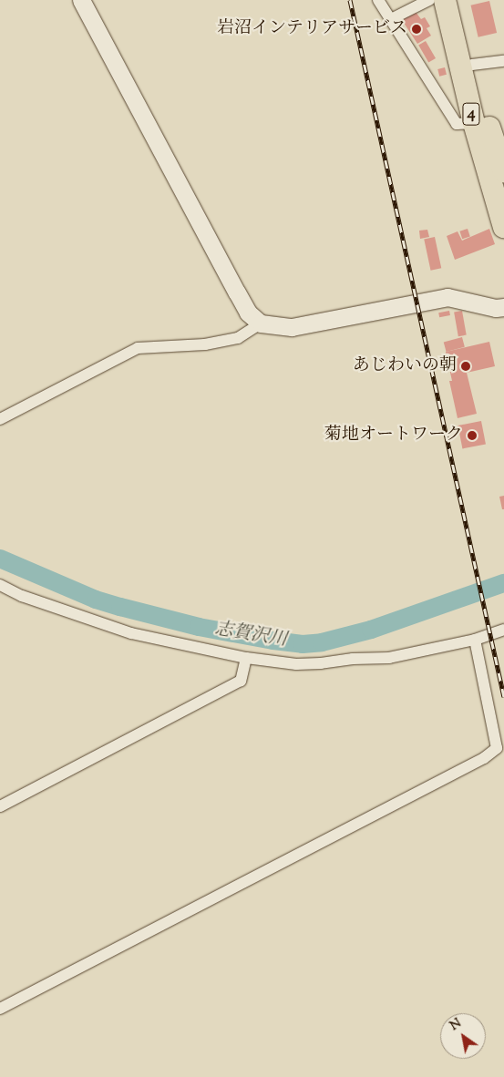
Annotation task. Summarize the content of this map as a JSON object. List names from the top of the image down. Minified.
{"streets":{"highway":["4"]},"water":["志賀沢川"],"places":["岩沼インテリアサービス","あじわいの朝","菊地オートワーク"],"north":"top left"}
